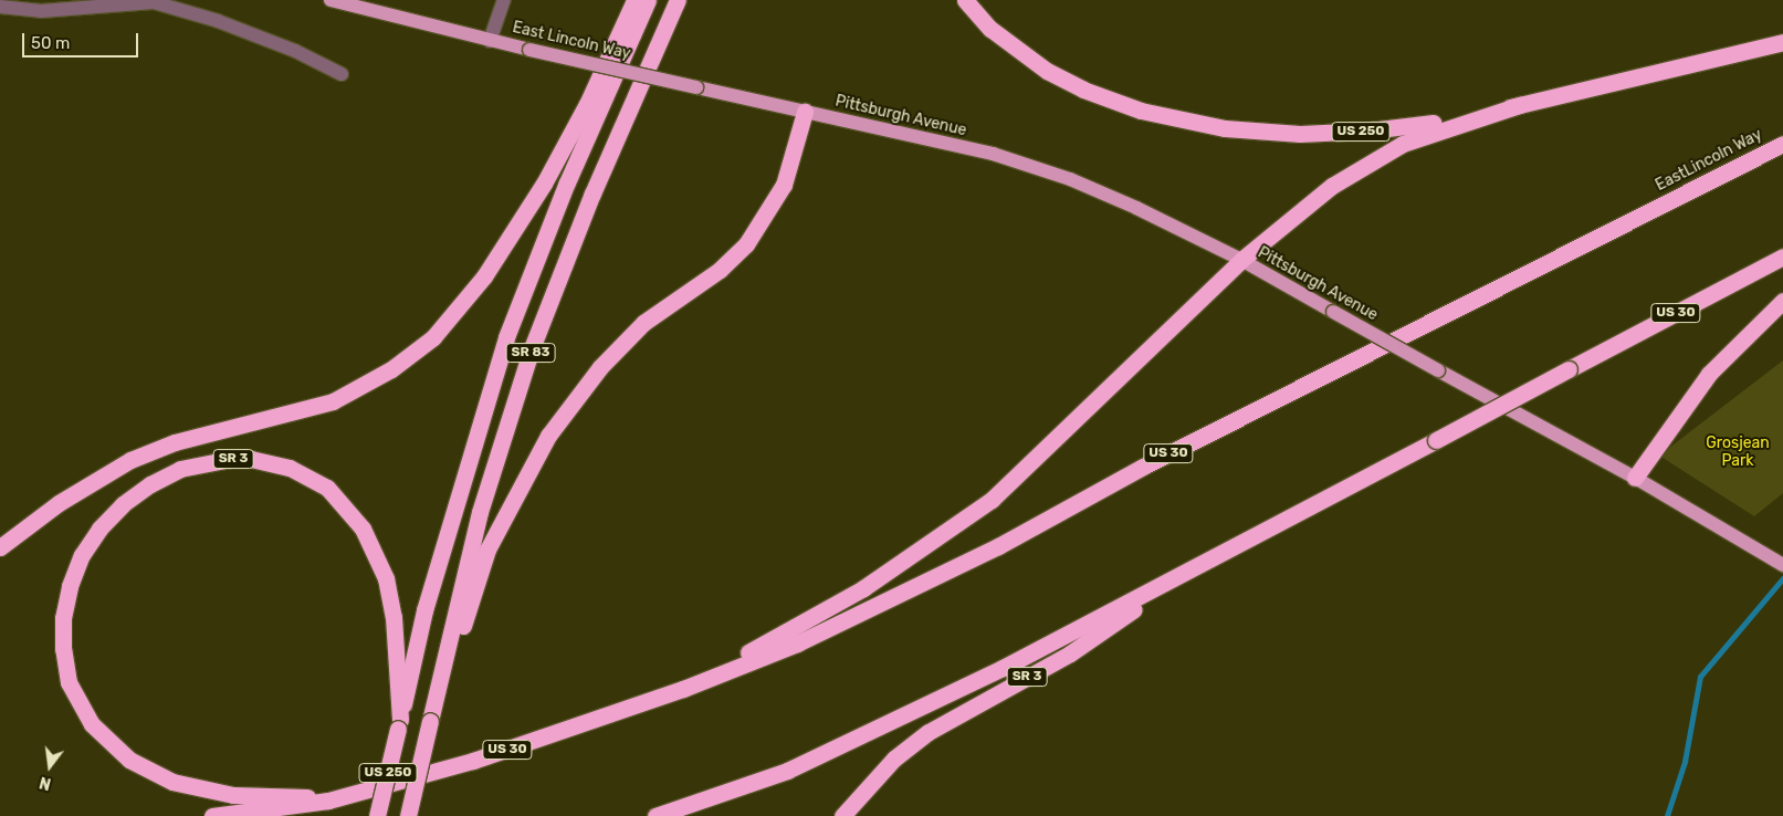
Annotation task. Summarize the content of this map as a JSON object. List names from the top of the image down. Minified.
{"streets":{"highway":["US 250","EastLincoln Way","US 30","SR 83","SR 3"],"main road":["East Lincoln Way","Pittsburgh Avenue"]},"crossings":[["East Lincoln Way","Pittsburgh Avenue"],["US 250","SR 3"],["EastLincoln Way","US 30"],["US 30","SR 3"]],"parks":["Grosjean Park"],"scale_bar":"50 m","north":"bottom"}
